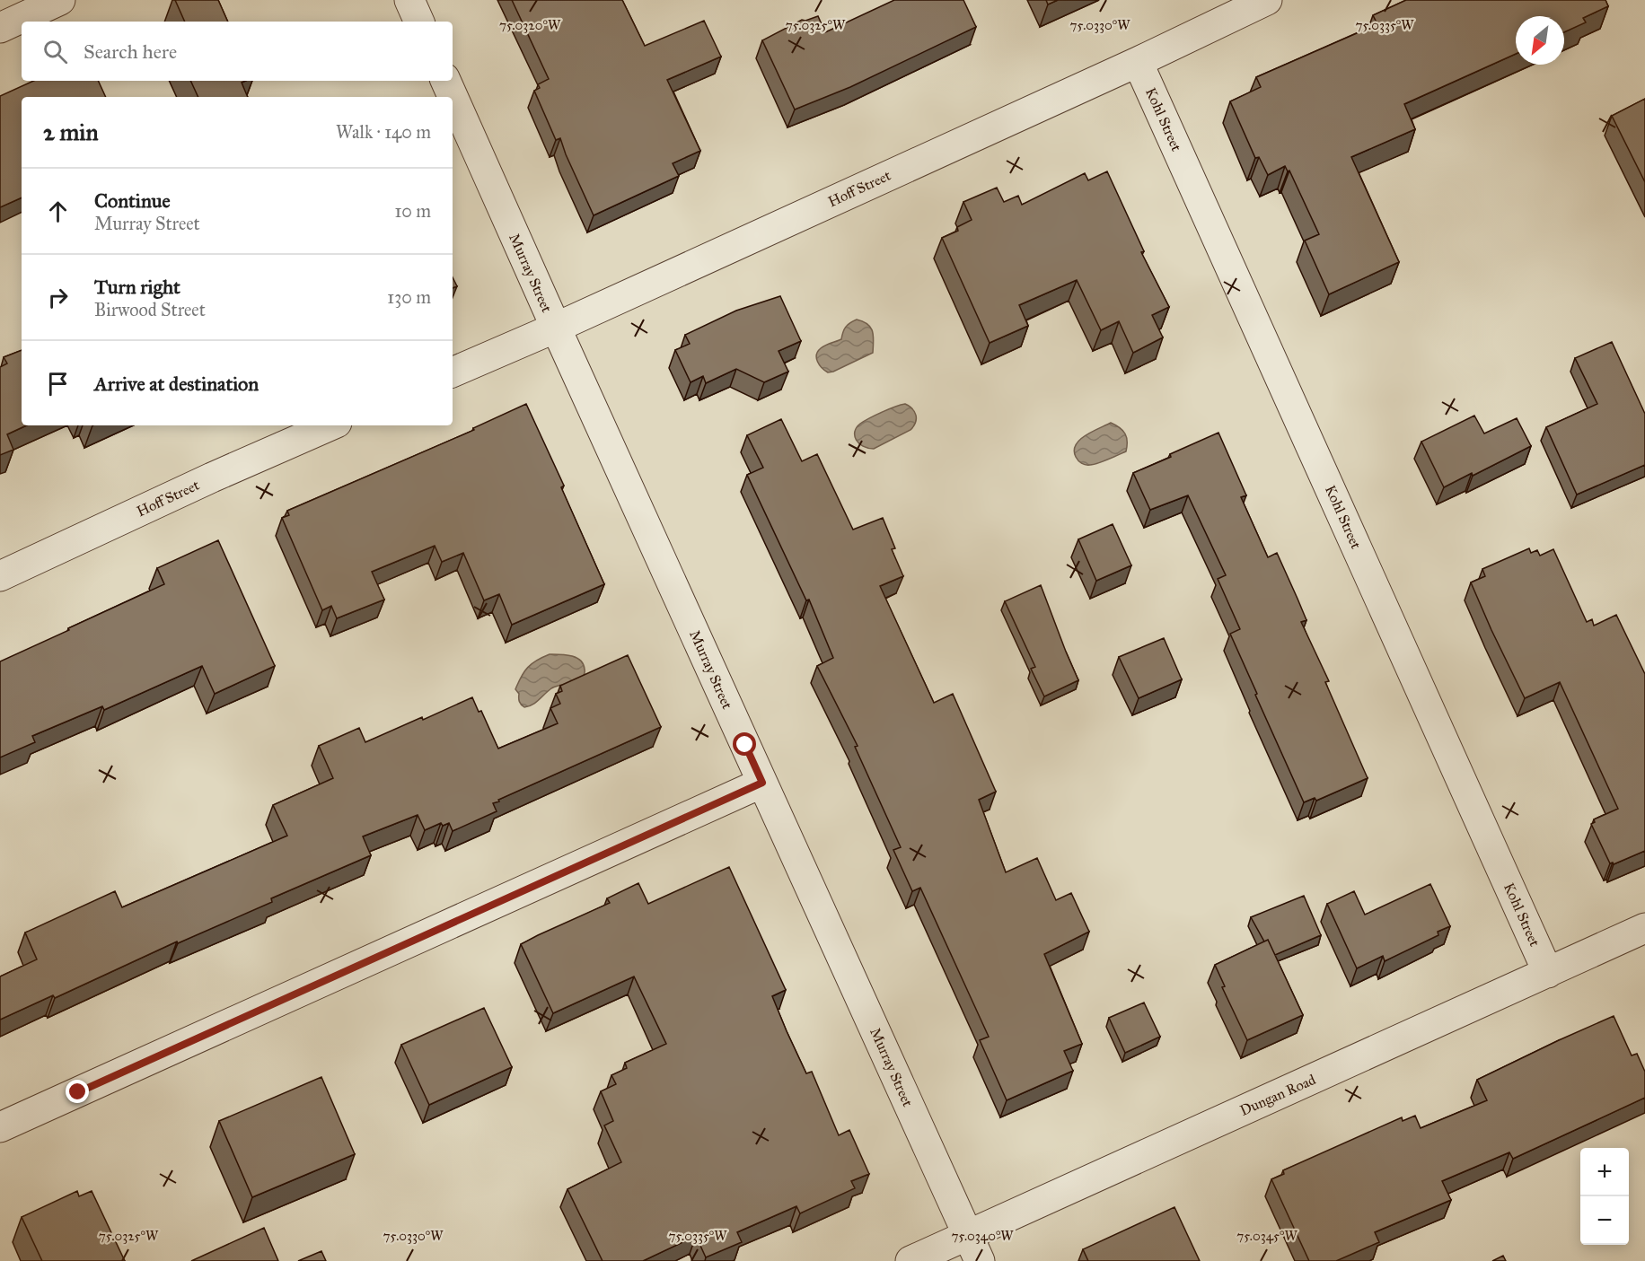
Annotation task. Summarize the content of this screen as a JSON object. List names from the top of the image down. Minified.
{"streets":{"street":["Kohl Street","Hoff Street","Murray Street","Dungan Road"]},"crossings":[["Kohl Street","Hoff Street"],["Kohl Street","Dungan Road"],["Hoff Street","Murray Street"],["Murray Street","Dungan Road"]],"north":"bottom left","page":{"search":"Search here","heading":["2 min","Walk · 140 m"],"list":[["Continue","Murray Street","10 m"],["Turn right","Birwood Street","130 m"],"Arrive at destination"],"map_buttons":["+","−"]},"coordinates":["75.0320°W","75.0325°W","75.0330°W","75.0335°W","75.0340°W","75.0345°W"]}
